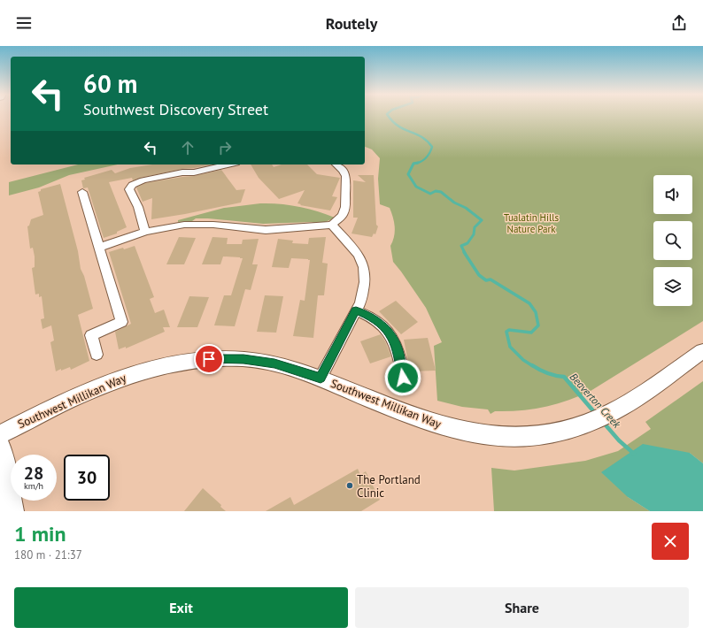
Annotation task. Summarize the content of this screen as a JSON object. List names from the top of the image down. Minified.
{"streets":{"street":["Southwest Millikan Way"]},"water":["Beaverton Creek"],"parks":["Tualatin Hills Nature Park"],"places":["The Portland Clinic"],"page":{"header":"Routely","turn":["60 m","Southwest Discovery Street"],"speed":"28 km/h","limit":"30","heading":["1 min","180 m · 21:37"],"buttons":["Exit","Share"]}}
